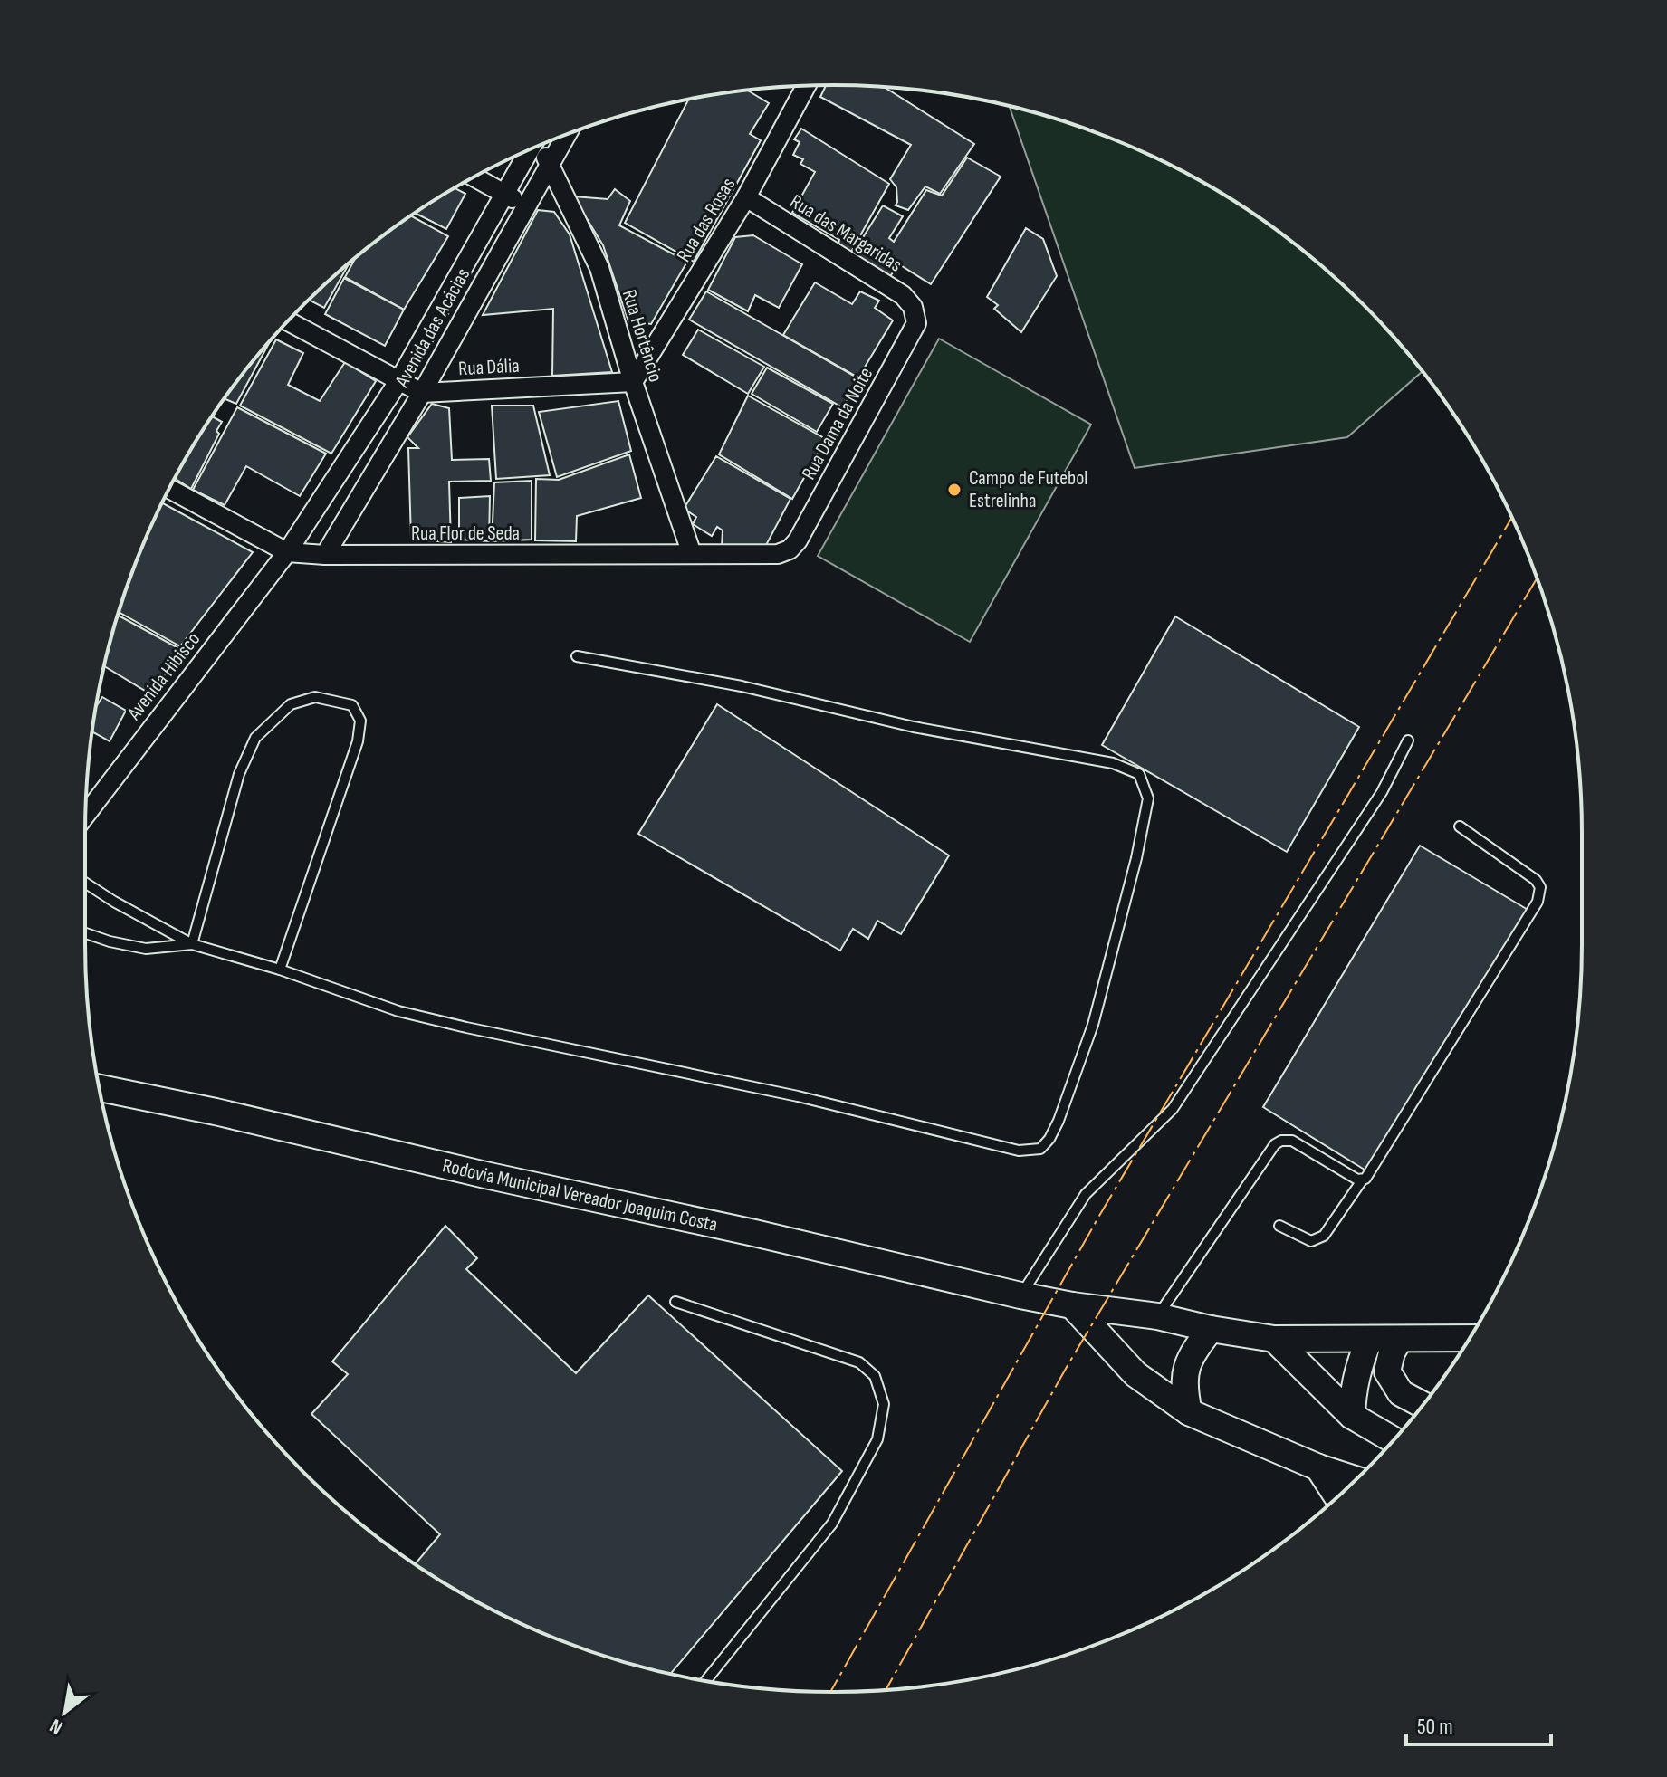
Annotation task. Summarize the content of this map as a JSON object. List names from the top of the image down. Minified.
{"streets":{"main road":["Rodovia Municipal Vereador Joaquim Costa"],"street":["Rua das Rosas","Rua das Margaridas","Avenida das Acácias","Rua Hortêncio","Rua Dália","Rua Dama da Noite","Rua Flor de Seda","Avenida Hibisco"]},"crossings":[["Rua das Rosas","Rua das Margaridas"],["Rua das Rosas","Rua Hortêncio"],["Rua das Rosas","Rua Dália"],["Rua das Margaridas","Rua Dama da Noite"],["Avenida das Acácias","Rua Hortêncio"],["Avenida das Acácias","Rua Dália"],["Avenida das Acácias","Rua Flor de Seda"],["Avenida das Acácias","Avenida Hibisco"],["Rua Hortêncio","Rua Dália"],["Rua Hortêncio","Rua Flor de Seda"],["Rua Dama da Noite","Rua Flor de Seda"],["Rua Flor de Seda","Avenida Hibisco"]],"places":["Campo de Futebol Estrelinha"],"scale_bar":"50 m","north":"bottom left"}
